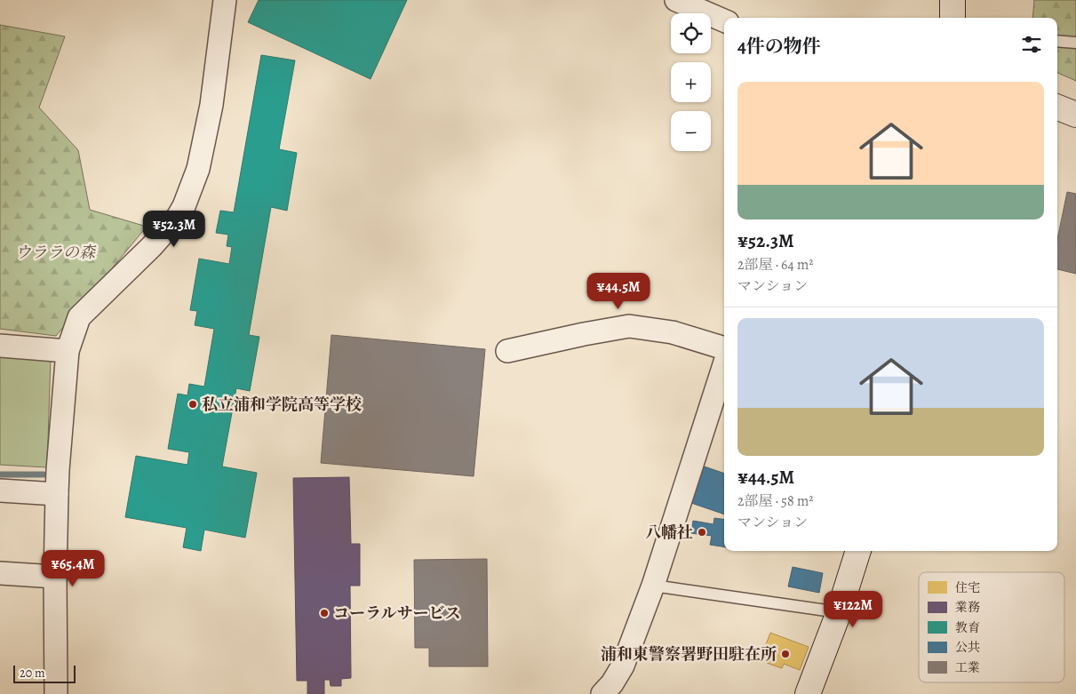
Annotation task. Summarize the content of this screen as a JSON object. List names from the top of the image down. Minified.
{"parks":["ウララの森"],"places":["私立浦和学院高等学校","八幡社","コーラルサービス","浦和東警察署野田駐在所"],"legend":["住宅","業務","教育","公共","工業"],"scale_bar":"20 m","page":{"map_buttons":["+","−"],"heading":"4件の物件","list":[{"name":"¥52.3M","note":"2部屋 · 64 m² · マンション"},{"name":"¥44.5M","note":"2部屋 · 58 m² · マンション"}],"price":["¥52.3M","¥44.5M","¥65.4M","¥122M"],"scale":"20 m"}}
